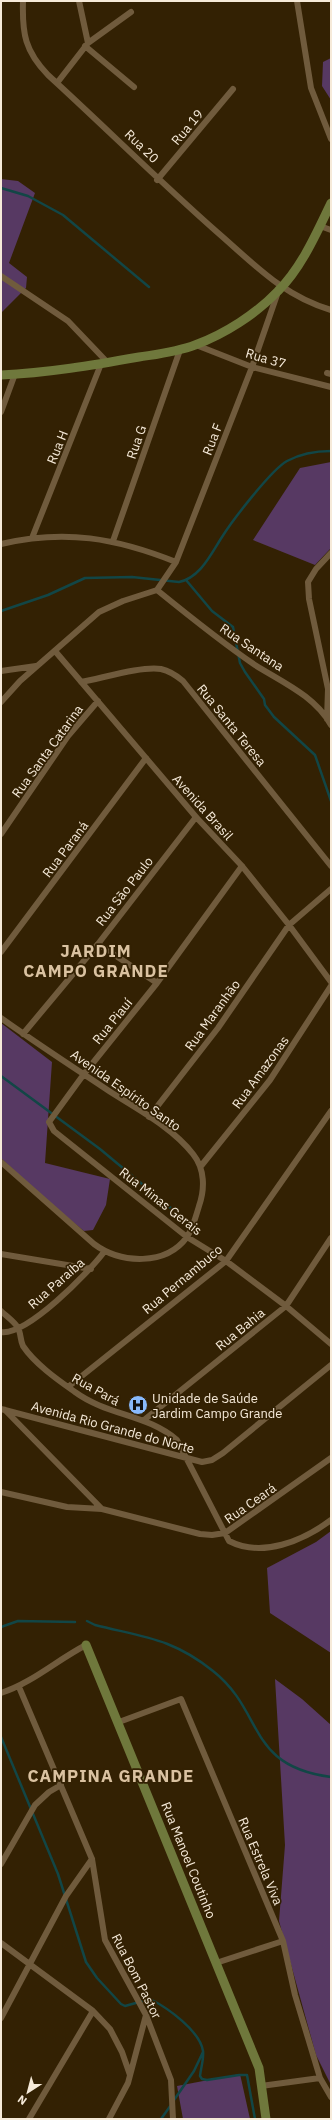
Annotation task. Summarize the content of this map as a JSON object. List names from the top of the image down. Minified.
{"streets":{"street":["Rua 19","Rua 20","Rua 37","Rua F","Rua G","Rua H","Rua Santana","Rua Santa Teresa","Rua Santa Catarina","Avenida Brasil","Rua Paraná","Rua São Paulo","Rua Maranhão","Rua Piauí","Rua Amazonas","Avenida Espírito Santo","Rua Minas Gerais","Rua Pernambuco","Rua Paraíba","Rua Bahia","Rua Pará","Avenida Rio Grande do Norte","Rua Ceará","Rua Manoel Coutinho","Rua Estrela Viva","Rua Bom Pastor"]},"crossings":[["Rua 19","Rua 20"],["Rua 20","Rua F"],["Rua 37","Rua F"],["Rua F","Rua Santana"],["Rua Santa Teresa","Avenida Brasil"],["Rua Santa Catarina","Avenida Brasil"],["Avenida Brasil","Rua Paraná"],["Avenida Brasil","Rua São Paulo"],["Avenida Brasil","Rua Maranhão"],["Avenida Brasil","Rua Piauí"],["Rua São Paulo","Avenida Espírito Santo"],["Rua Maranhão","Avenida Espírito Santo"],["Rua Piauí","Avenida Espírito Santo"],["Rua Piauí","Rua Minas Gerais"],["Rua Amazonas","Avenida Espírito Santo"],["Rua Minas Gerais","Rua Pernambuco"],["Rua Minas Gerais","Rua Bahia"],["Rua Pernambuco","Rua Pará"],["Rua Paraíba","Rua Pará"],["Rua Bahia","Rua Pará"],["Rua Pará","Avenida Rio Grande do Norte"],["Rua Pará","Rua Ceará"],["Rua Manoel Coutinho","Rua Estrela Viva"]],"districts":["JARDIM CAMPO GRANDE","CAMPINA GRANDE"],"places":{"hospital":["Unidade de Saúde Jardim Campo Grande"]},"north":"bottom left"}
